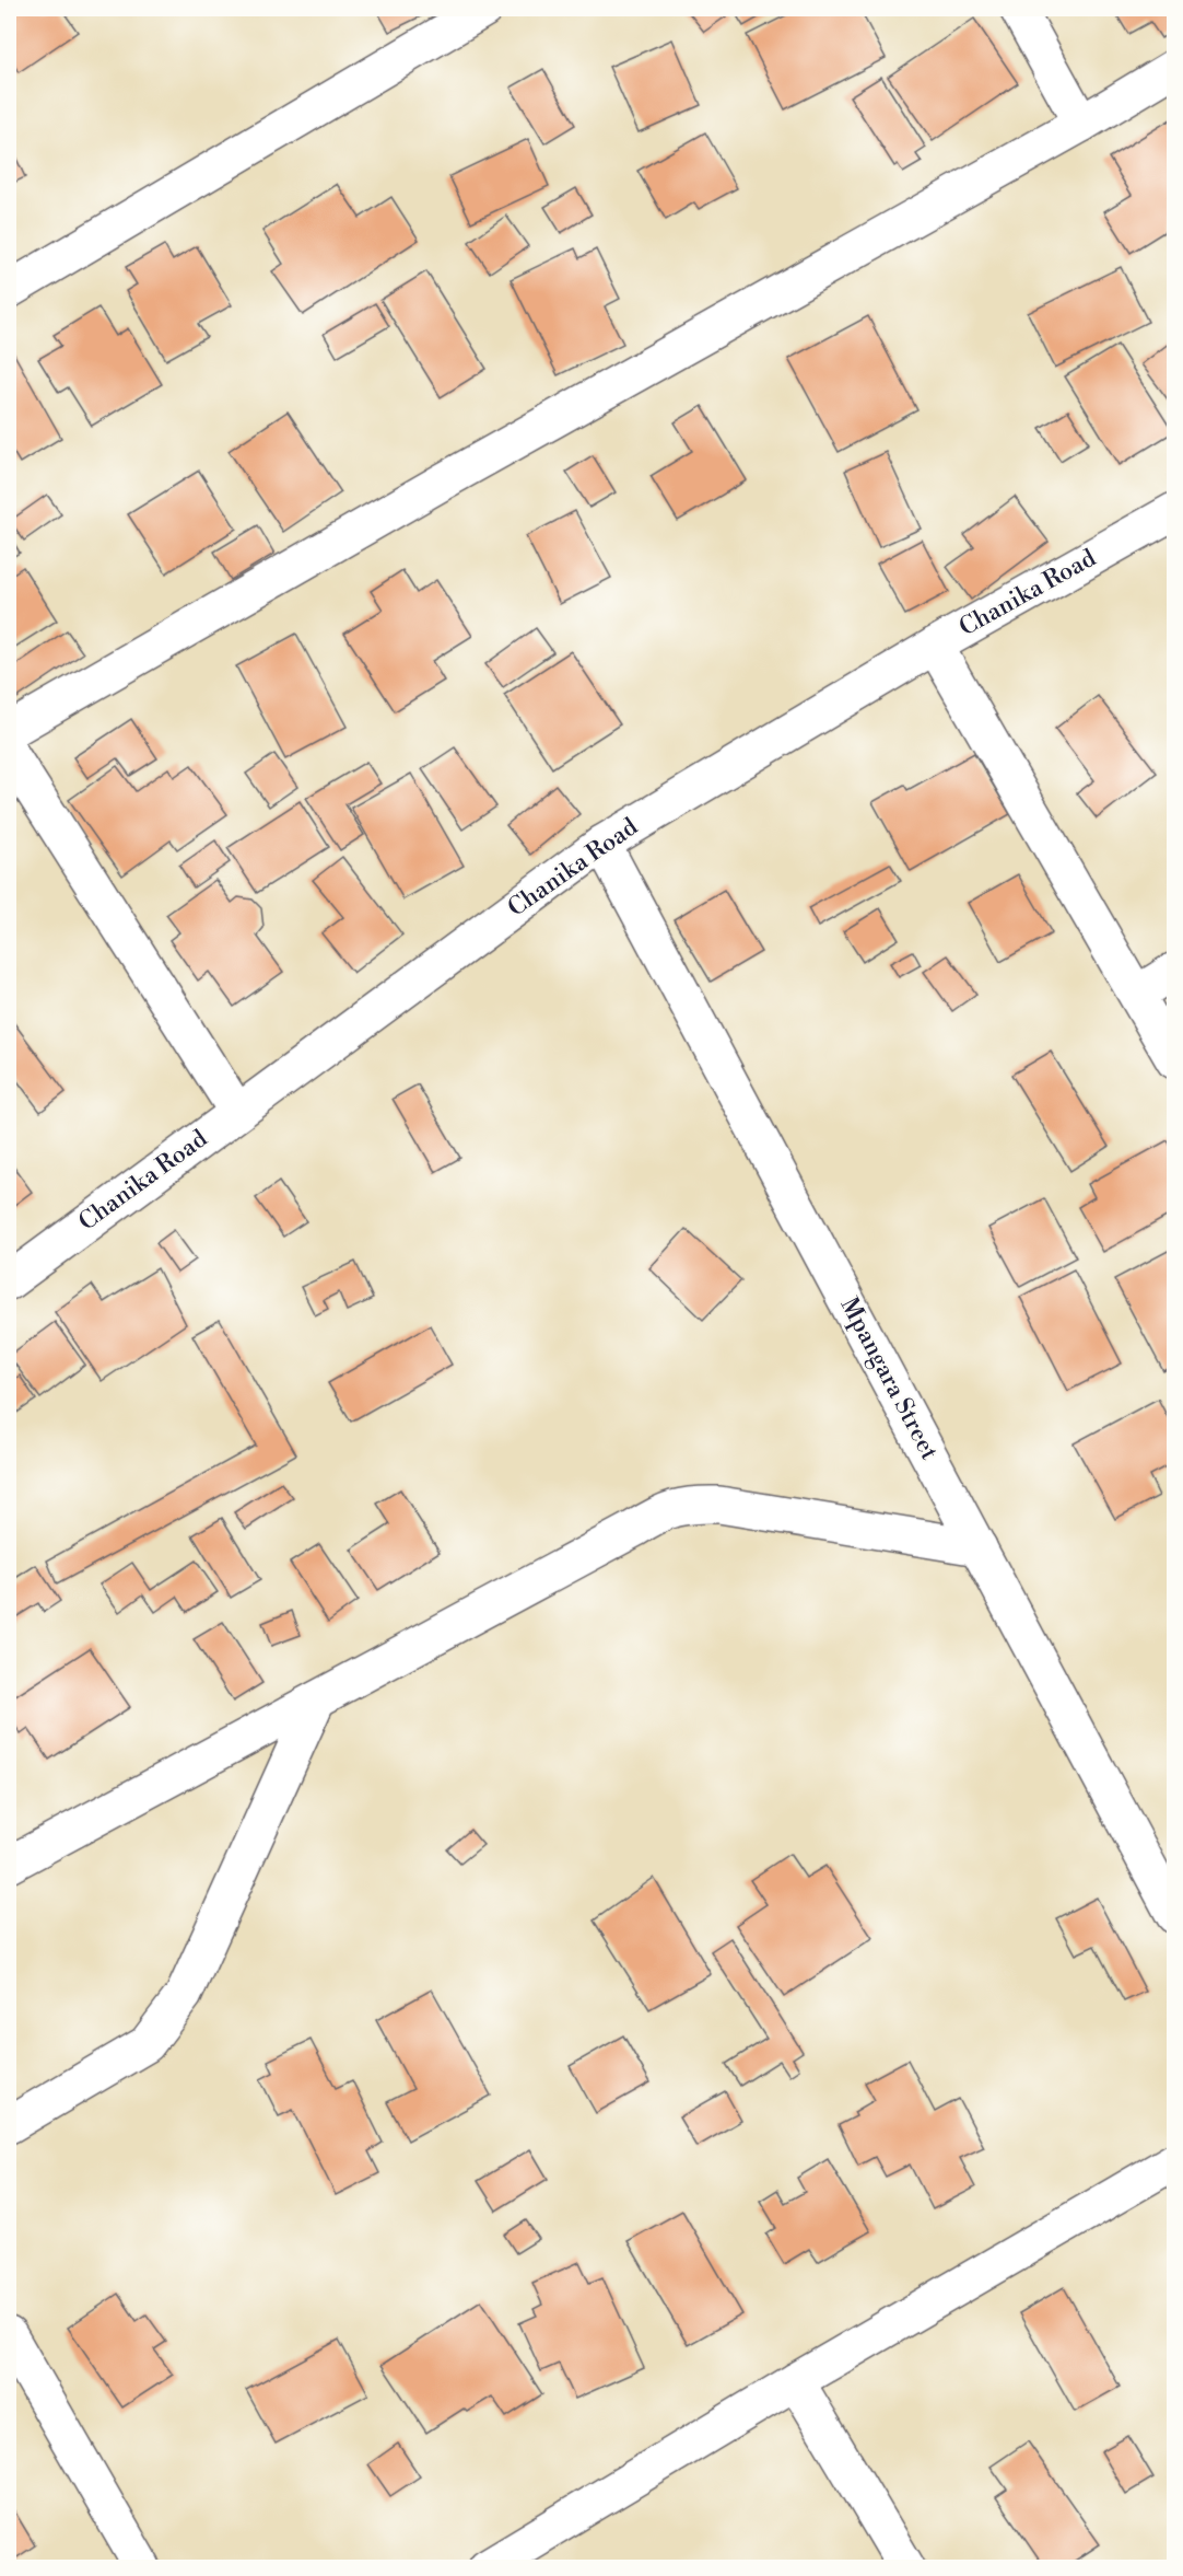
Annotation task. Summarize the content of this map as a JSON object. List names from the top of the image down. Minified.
{"streets":{"street":["Chanika Road","Mpangara Street"]},"crossings":[["Chanika Road","Mpangara Street"]]}
